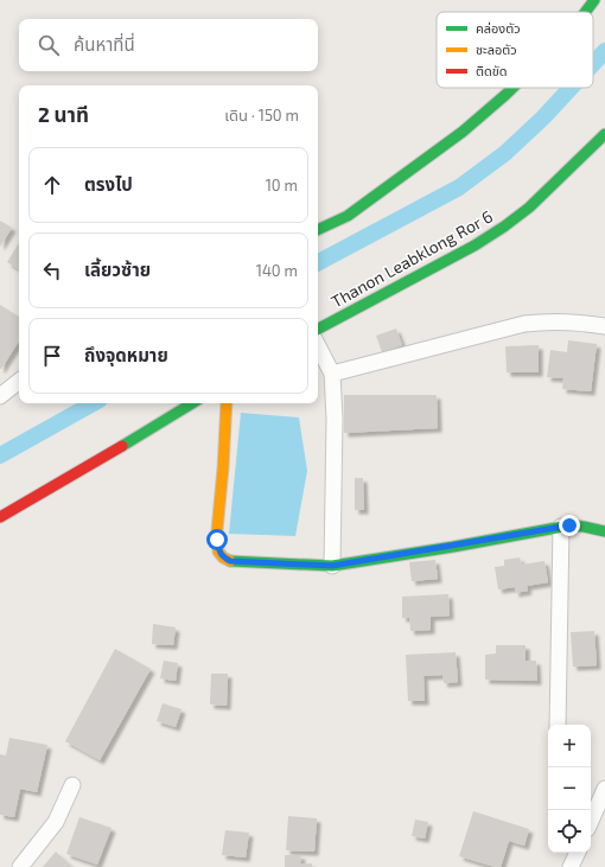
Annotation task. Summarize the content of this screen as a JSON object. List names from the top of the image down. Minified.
{"streets":{"street":["Thanon Leabklong Ror 6"]},"legend":["คล่องตัว","ชะลอตัว","ติดขัด"],"page":{"search":"ค้นหาที่นี่","heading":["2 นาที","เดิน · 150 m"],"list":[["ตรงไป","10 m"],["เลี้ยวซ้าย","140 m"],"ถึงจุดหมาย"],"map_buttons":["+","−"]}}
